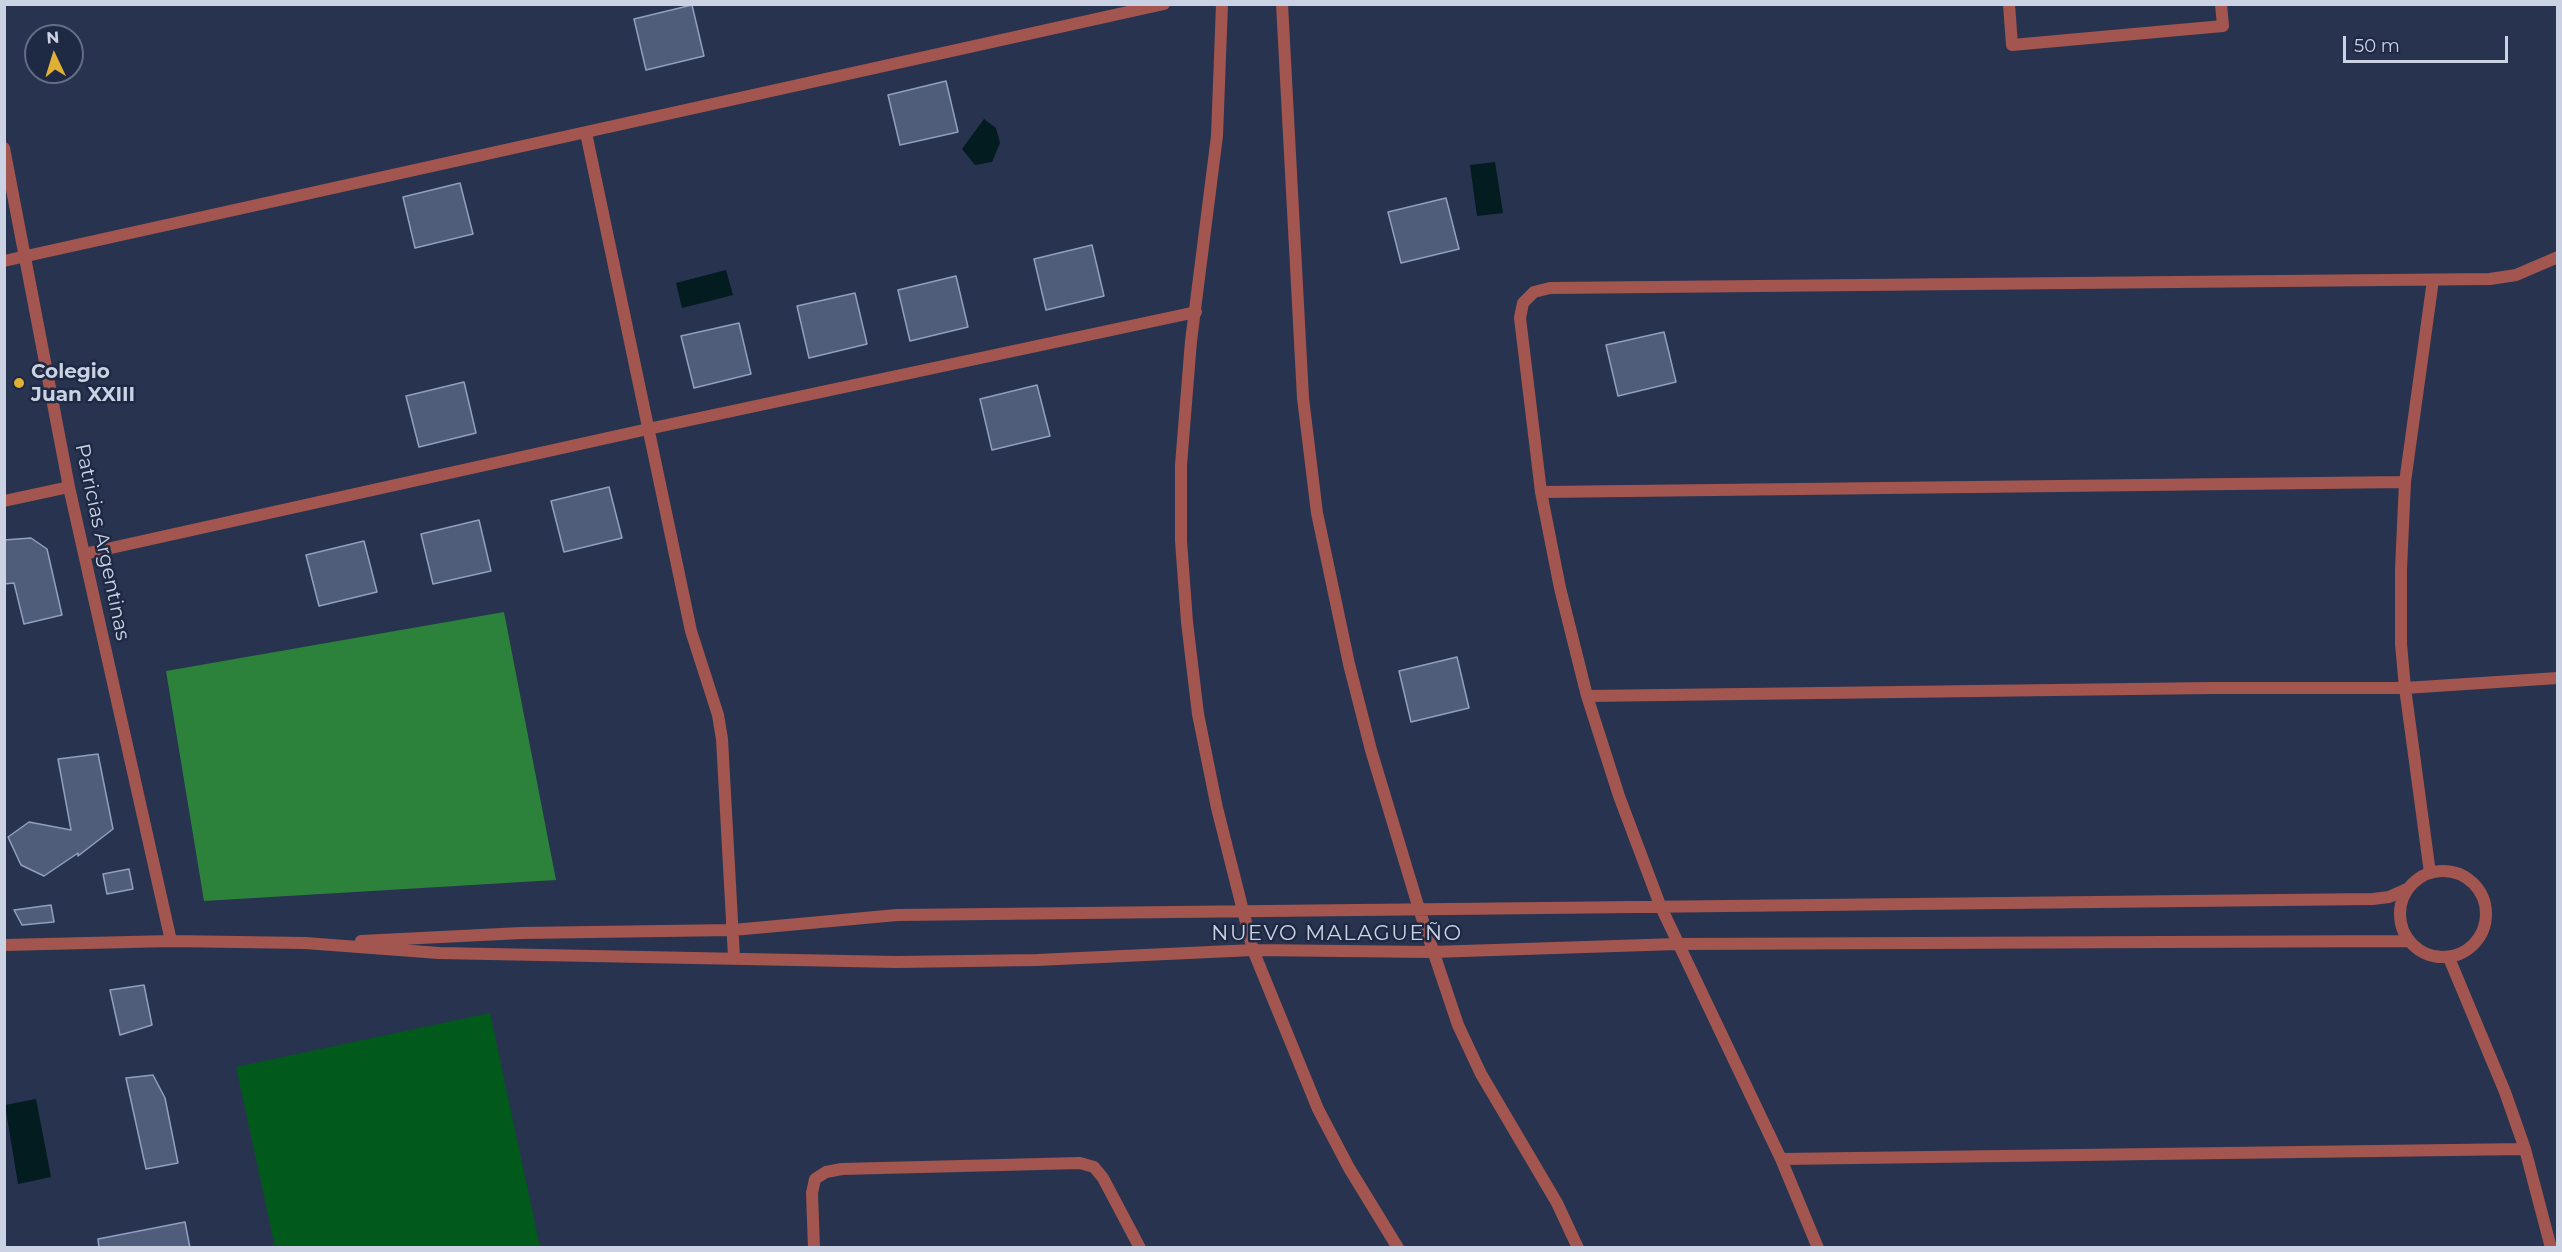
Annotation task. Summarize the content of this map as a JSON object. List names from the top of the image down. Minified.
{"streets":{"street":["Patricias Argentinas"]},"districts":["NUEVO MALAGUEÑO"],"places":["Colegio Juan XXIII"],"scale_bar":"50 m","north":"top"}
